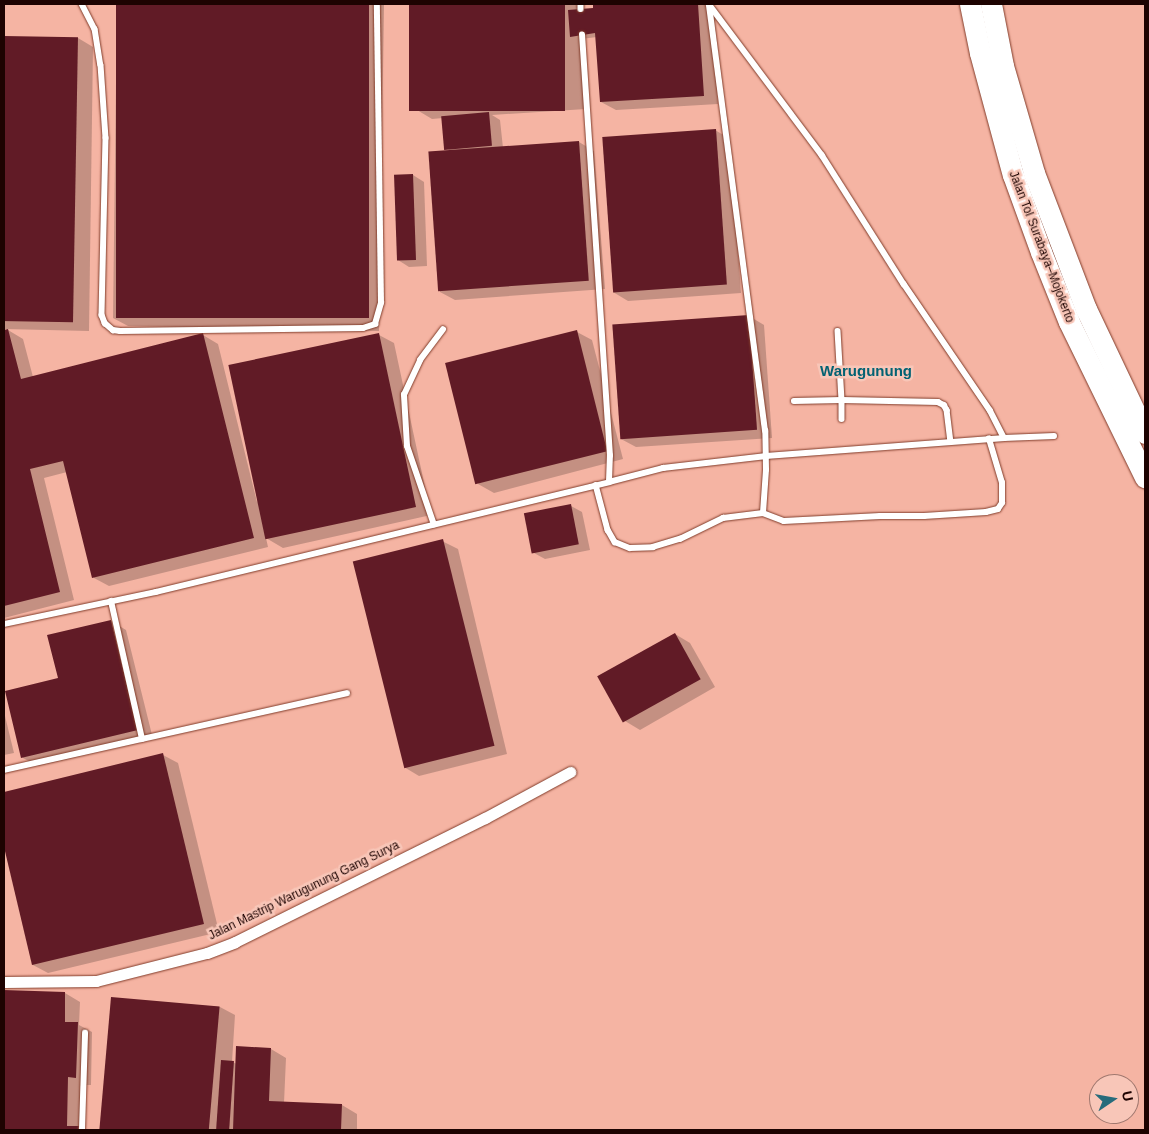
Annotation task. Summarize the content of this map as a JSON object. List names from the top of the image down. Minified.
{"streets":{"highway":["Jalan Tol Surabaya–Mojokerto"],"street":["Jalan Mastrip Warugunung Gang Surya"]},"districts":["Warugunung"],"north":"right"}
